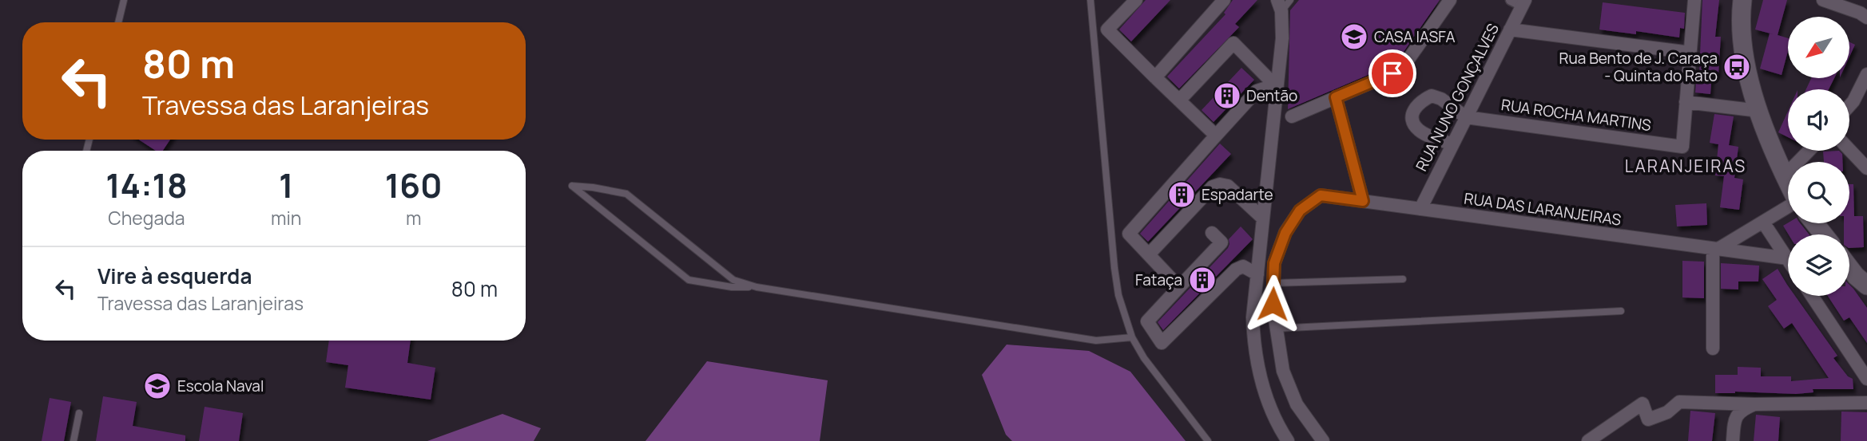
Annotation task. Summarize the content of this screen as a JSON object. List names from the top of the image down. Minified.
{"streets":{"street":["RUA NUNO GONÇALVES","RUA ROCHA MARTINS","RUA DAS LARANJEIRAS"]},"crossings":[["RUA NUNO GONÇALVES","RUA ROCHA MARTINS"],["RUA NUNO GONÇALVES","RUA DAS LARANJEIRAS"]],"districts":["LARANJEIRAS"],"places":{"school or university":["CASA IASFA","Escola Naval"],"bus stop":["Rua Bento de J. Caraça - Quinta do Rato"],"building":["Dentão","Espadarte","Fataça"]},"north":"bottom left","page":{"turn":["80 m","Travessa das Laranjeiras"],"eta":["14:18","Chegada","1","min","160","m"],"list":[{"name":"Vire à esquerda","note":"Travessa das Laranjeiras","value":"80 m"}]}}
